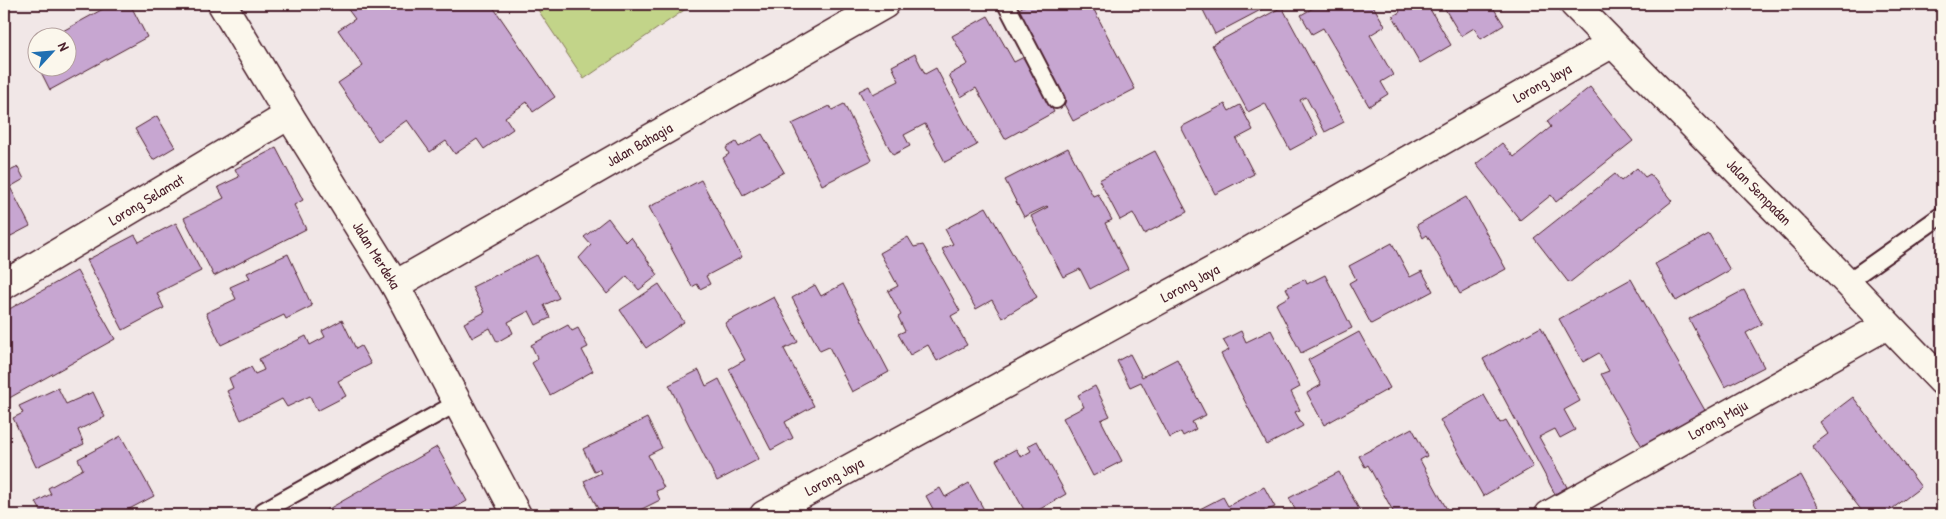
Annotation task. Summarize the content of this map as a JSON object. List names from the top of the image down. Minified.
{"streets":{"street":["Lorong Jaya","Jalan Bahagia","Jalan Sempadan","Lorong Selamat","Jalan Merdeka","Lorong Maju"]},"crossings":[["Lorong Jaya","Jalan Sempadan"],["Jalan Bahagia","Jalan Merdeka"],["Jalan Sempadan","Lorong Maju"],["Lorong Selamat","Jalan Merdeka"]],"north":"top right"}
